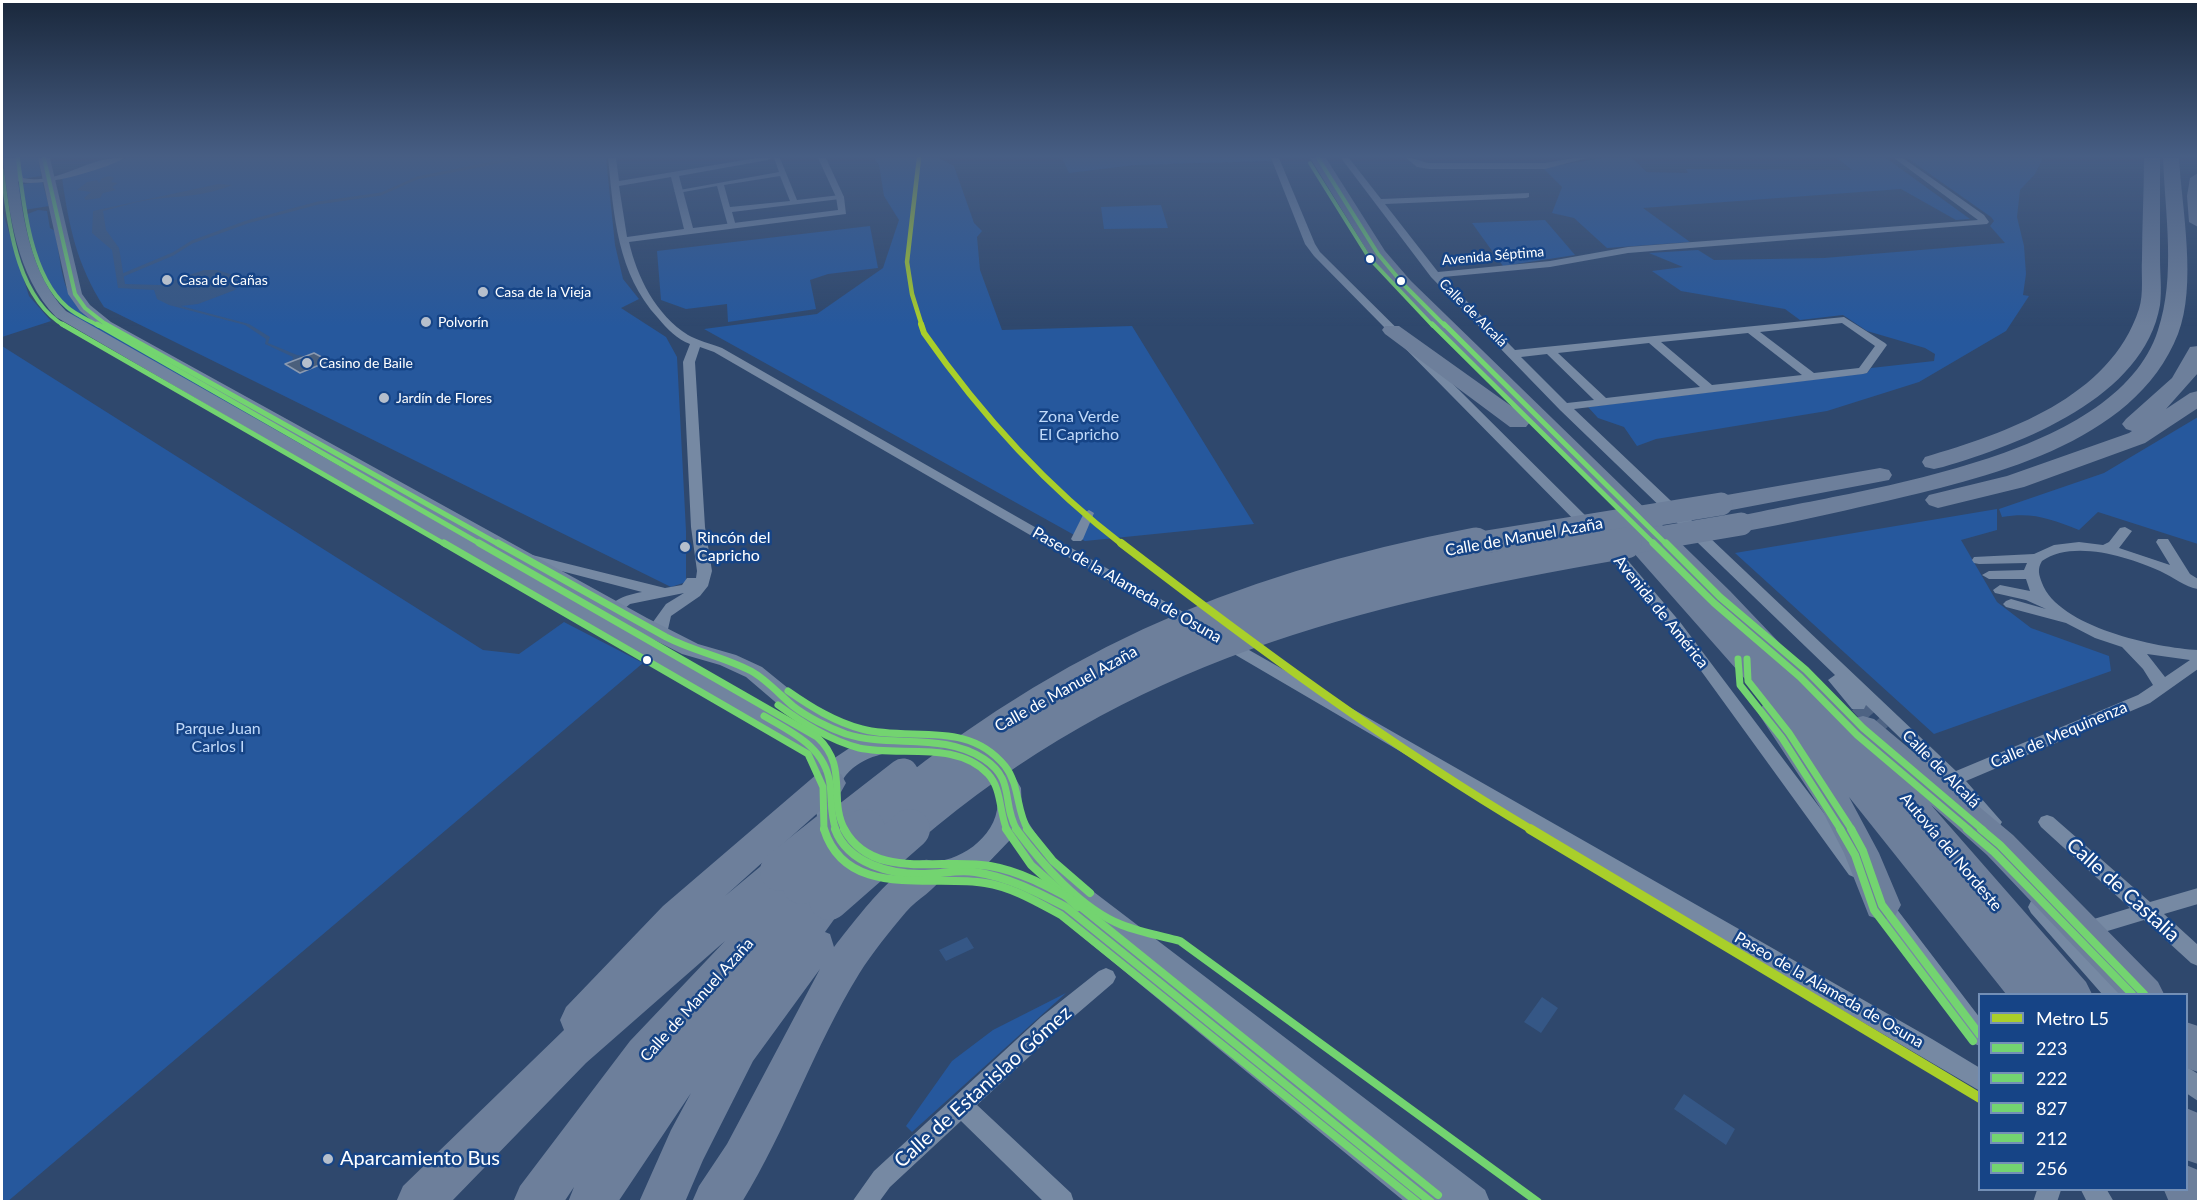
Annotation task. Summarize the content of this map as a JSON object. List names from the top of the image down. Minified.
{"streets":{"highway":["Calle de Manuel Azaña","Autovía del Nordeste"],"street":["Avenida Séptima","Calle de Alcalá","Paseo de la Alameda de Osuna","Avenida de América","Calle de Mequinenza","Calle de Castalia","Calle de Estanislao Gómez"]},"crossings":[["Avenida Séptima","Calle de Alcalá"],["Calle de Alcalá","Calle de Mequinenza"]],"parks":["Zona Verde El Capricho","Parque Juan Carlos I"],"places":["Casa de Cañas","Casa de la Vieja","Polvorín","Casino de Baile","Jardín de Flores","Rincón del Capricho","Aparcamiento Bus"],"lines":["metro line L5","transit line 223","transit line 222","transit line 827","transit line 212","transit line 256"],"legend":["Metro L5","223","222","827","212","256"]}
